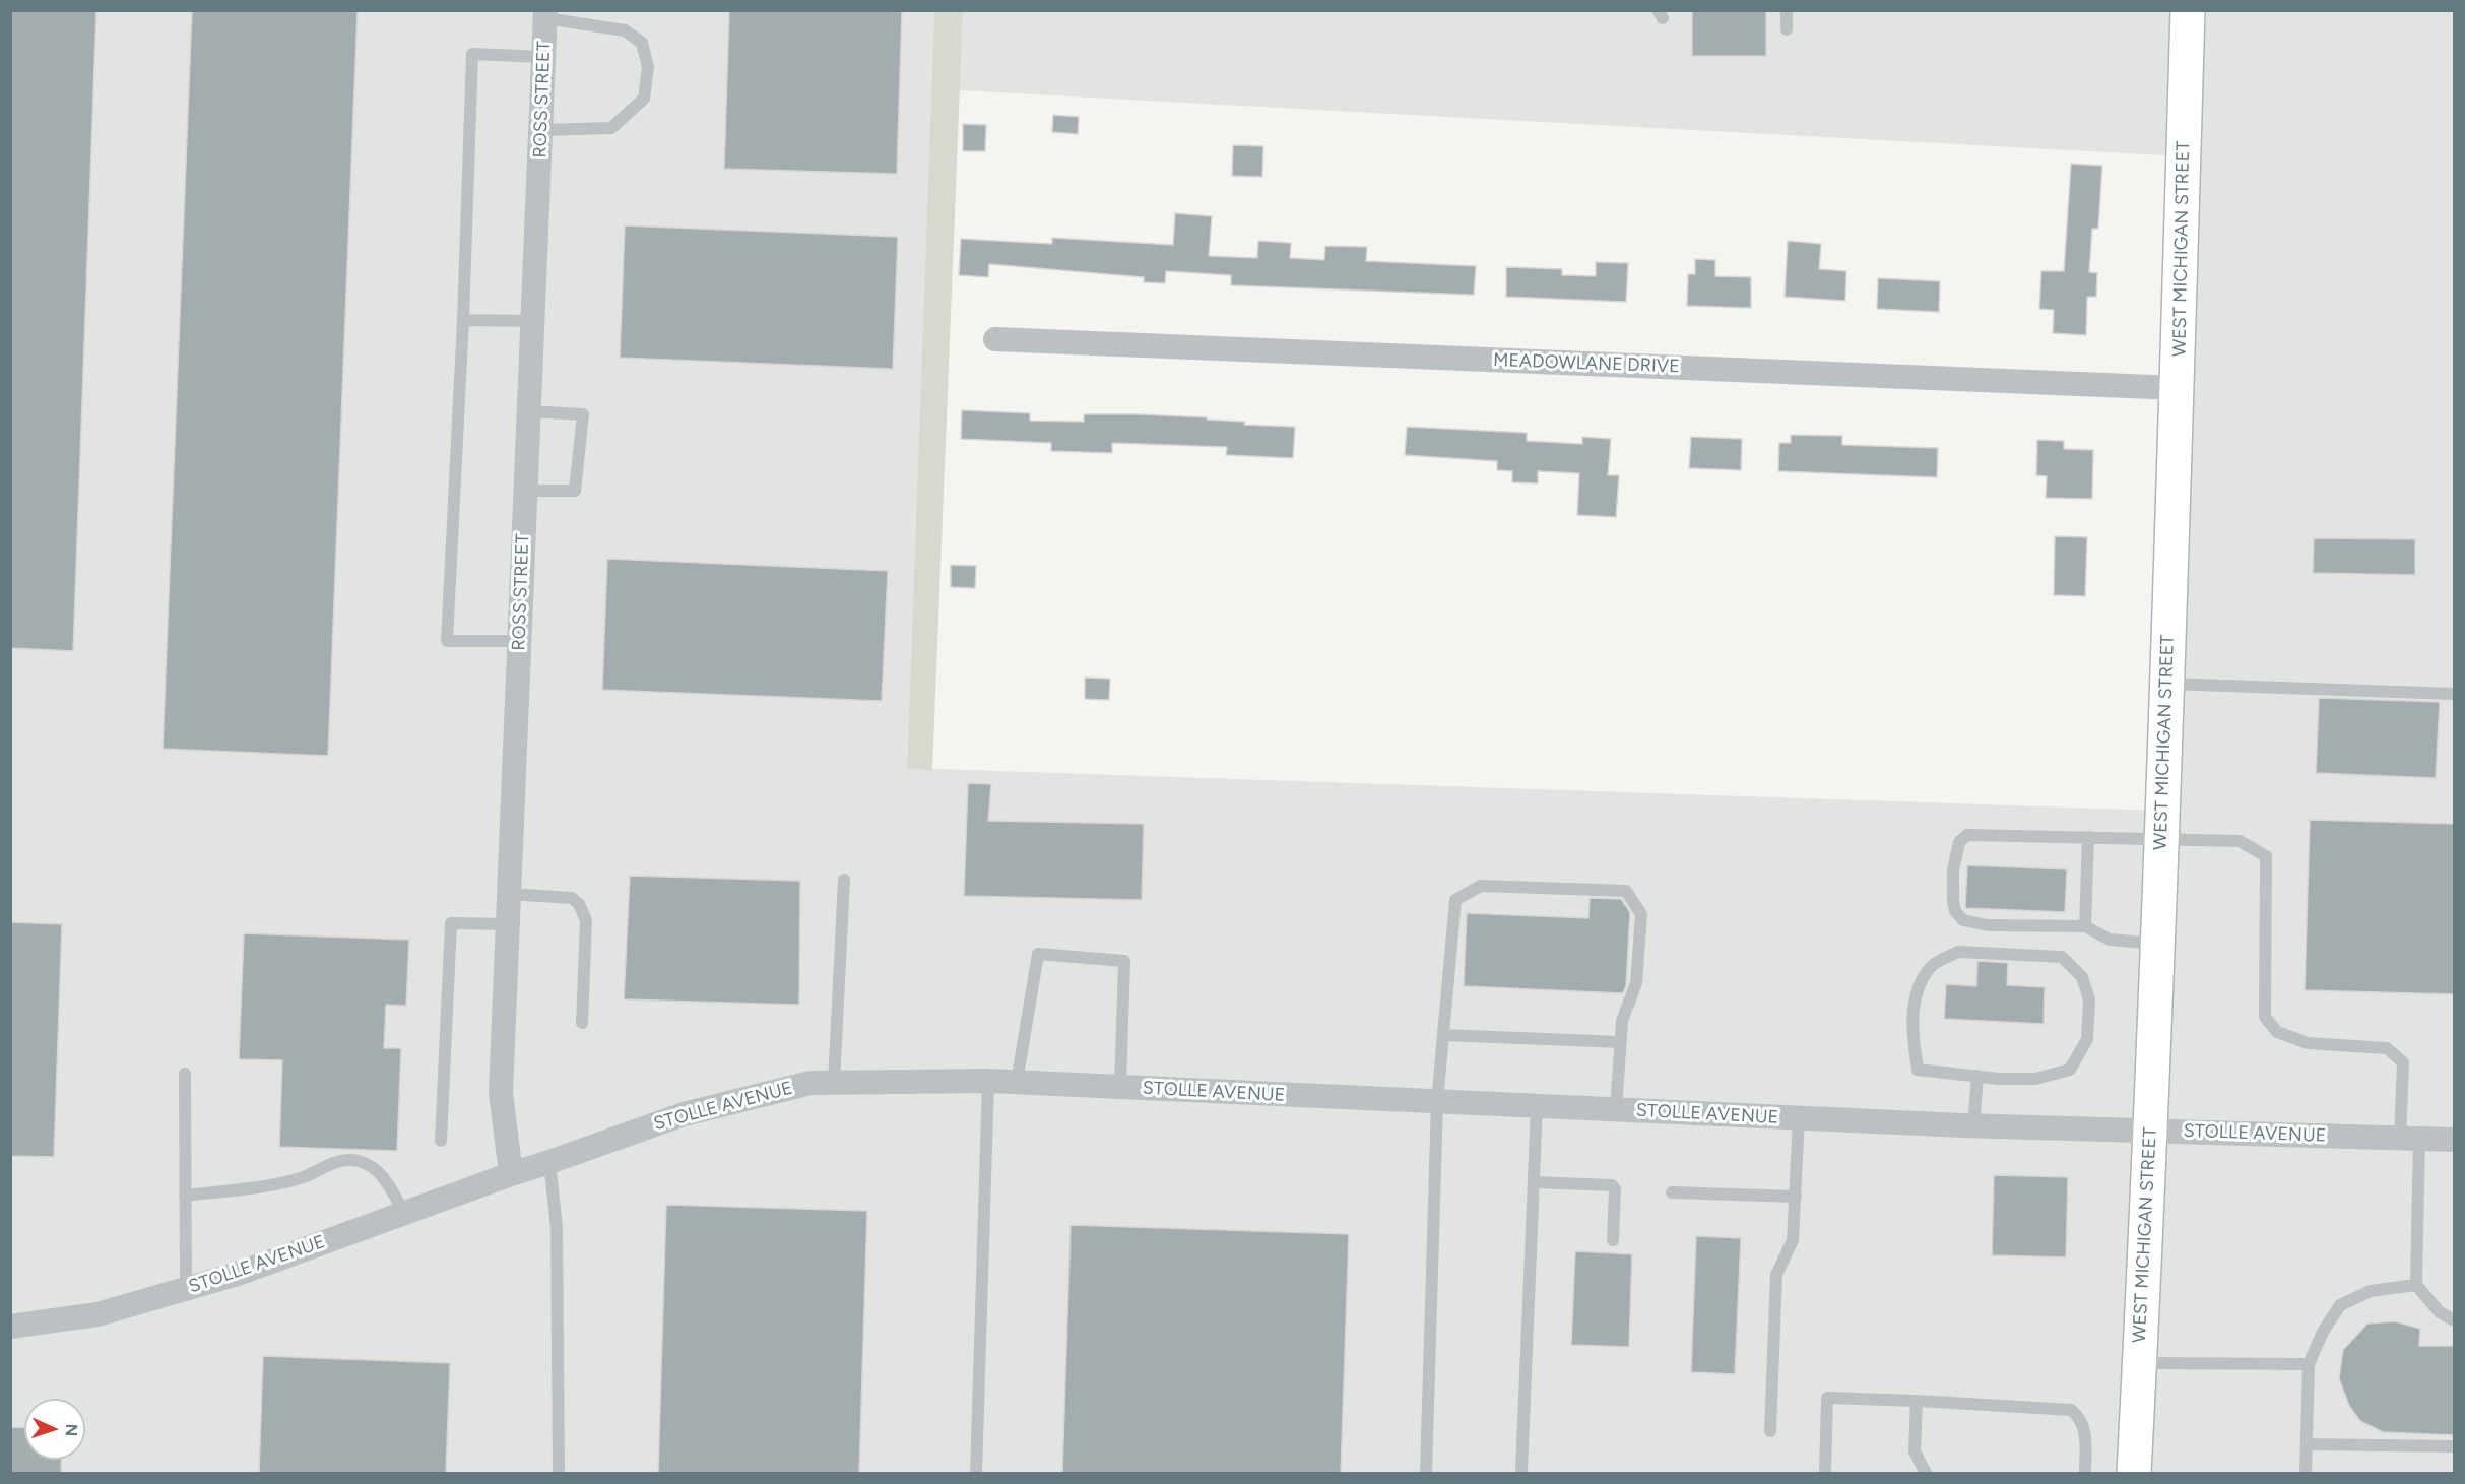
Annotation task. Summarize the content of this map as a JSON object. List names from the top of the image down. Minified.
{"streets":{"main road":["WEST MICHIGAN STREET"],"street":["ROSS STREET","MEADOWLANE DRIVE","STOLLE AVENUE"]},"crossings":[["ROSS STREET","STOLLE AVENUE"],["WEST MICHIGAN STREET","MEADOWLANE DRIVE"],["WEST MICHIGAN STREET","STOLLE AVENUE"]],"north":"right"}
